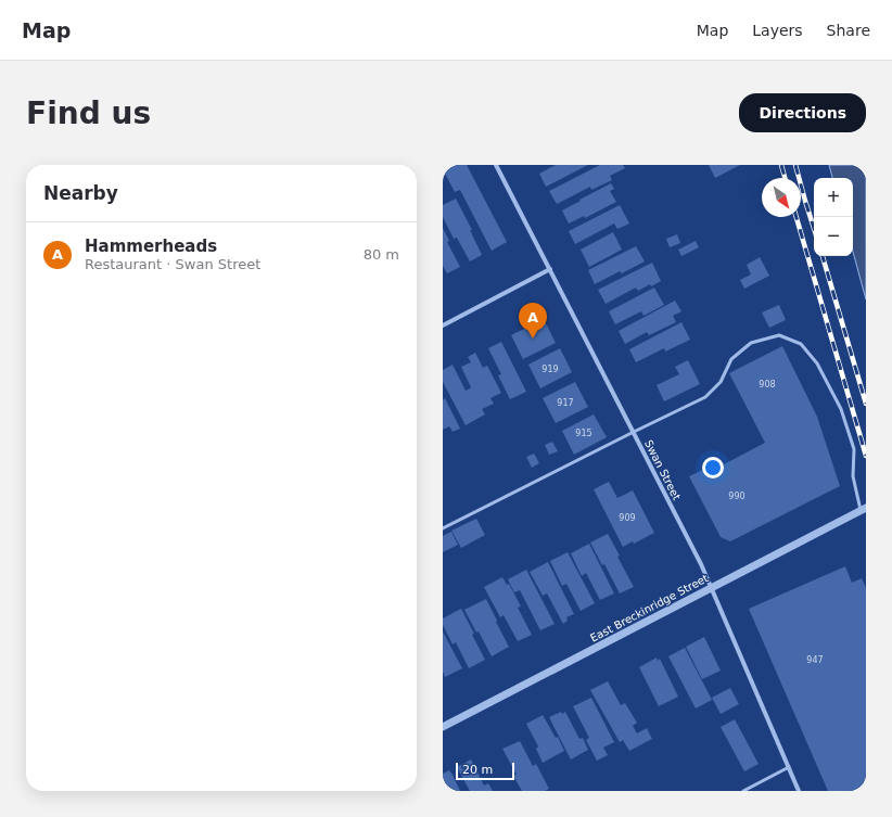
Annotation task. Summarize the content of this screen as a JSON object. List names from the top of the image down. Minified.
{"streets":{"street":["Swan Street","East Breckinridge Street"]},"crossings":[["Swan Street","East Breckinridge Street"]],"house_numbers":["919","908","917","915","990","909","947"],"scale_bar":"20 m","north":"bottom right","page":{"header":"Map","nav":["Map","Layers","Share"],"buttons":"Directions","title":"Find us","heading":"Nearby","map_buttons":["+","−"],"list":[{"mark":"A","name":"Hammerheads","note":"Restaurant · Swan Street","value":"80 m"}],"pins":"A","scale":"20 m"}}
